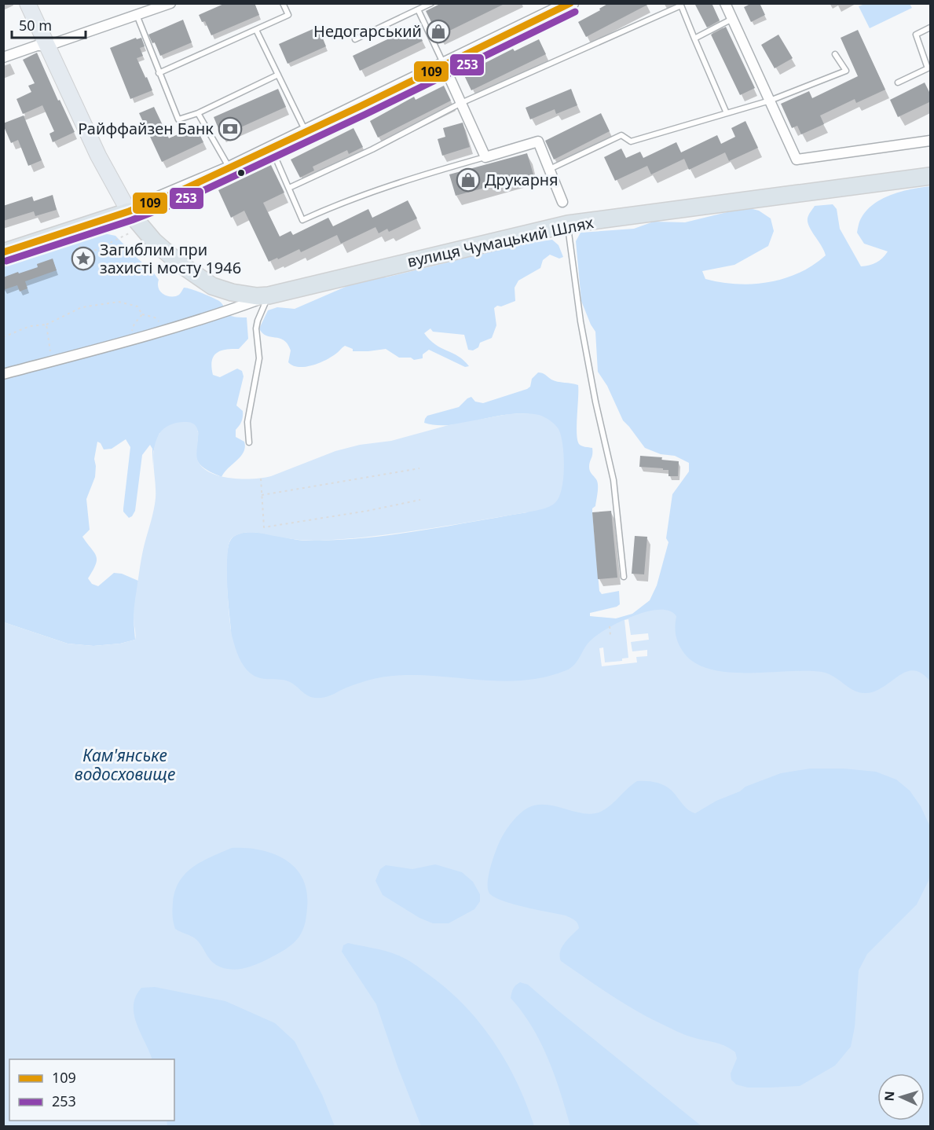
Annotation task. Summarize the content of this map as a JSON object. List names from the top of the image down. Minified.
{"streets":{"highway":["вулиця Чумацький Шлях"]},"water":["Кам'янське водосховище"],"places":{"shop":["Недогарський","Друкарня"],"bank":["Райффайзен Банк"],"place":["Загиблим при захисті мосту 1946"]},"lines":["transit line 109","transit line 253"],"legend":["109","253"],"scale_bar":"50 m","north":"left"}
